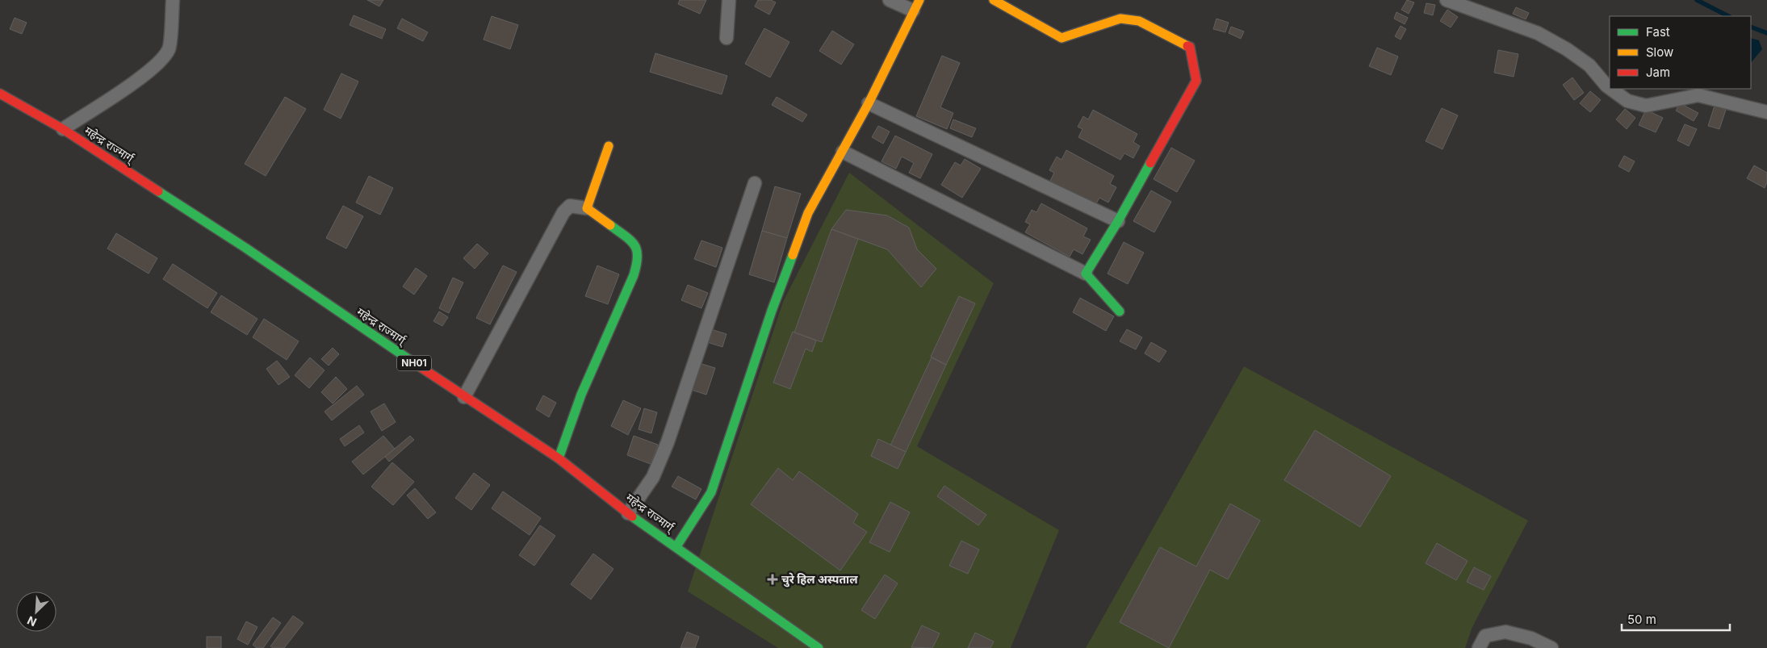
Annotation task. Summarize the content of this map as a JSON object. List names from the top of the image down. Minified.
{"streets":{"main road":["महेन्द्र राज्मार्ग्","NH01"]},"places":{"health":["चुरे हिल अस्पताल"]},"legend":["Fast","Slow","Jam"],"scale_bar":"50 m","north":"bottom left"}
